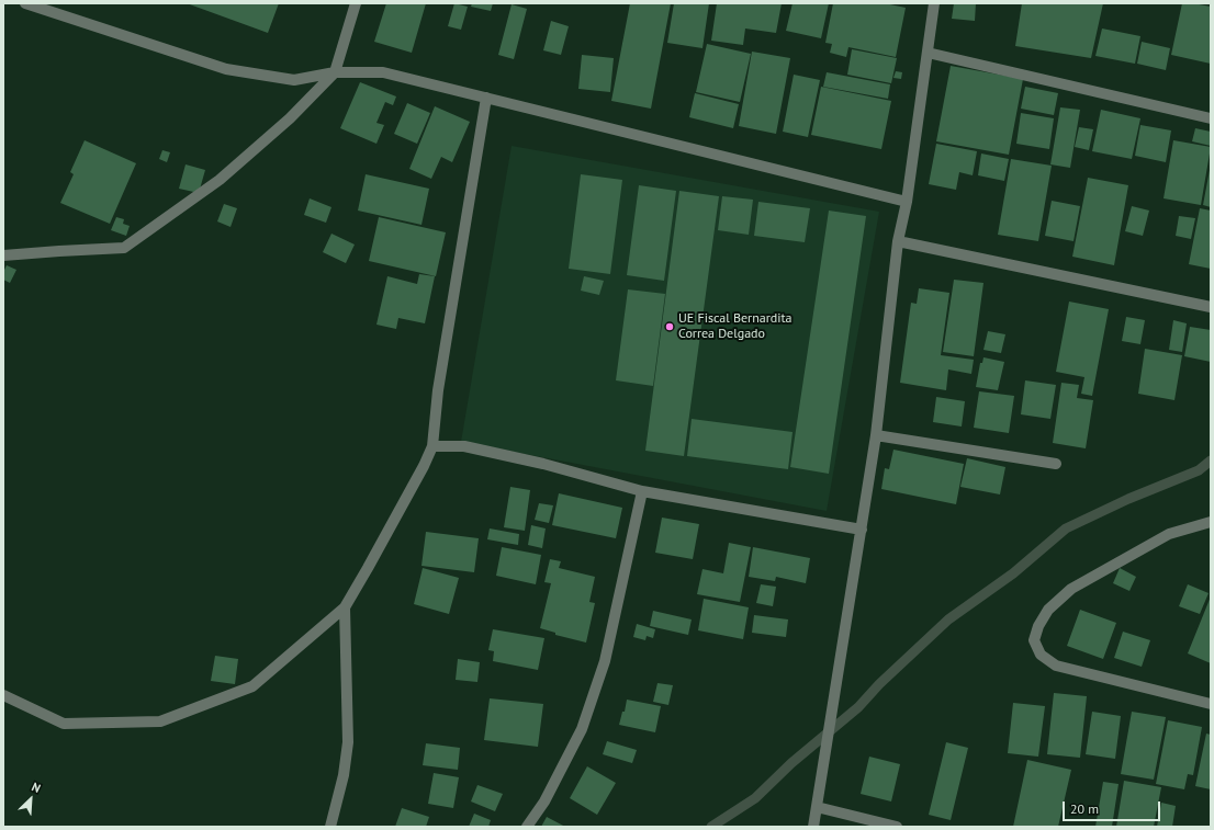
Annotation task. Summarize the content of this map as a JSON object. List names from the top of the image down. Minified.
{"places":["UE Fiscal Bernardita Correa Delgado"],"scale_bar":"20 m","north":"top right"}
